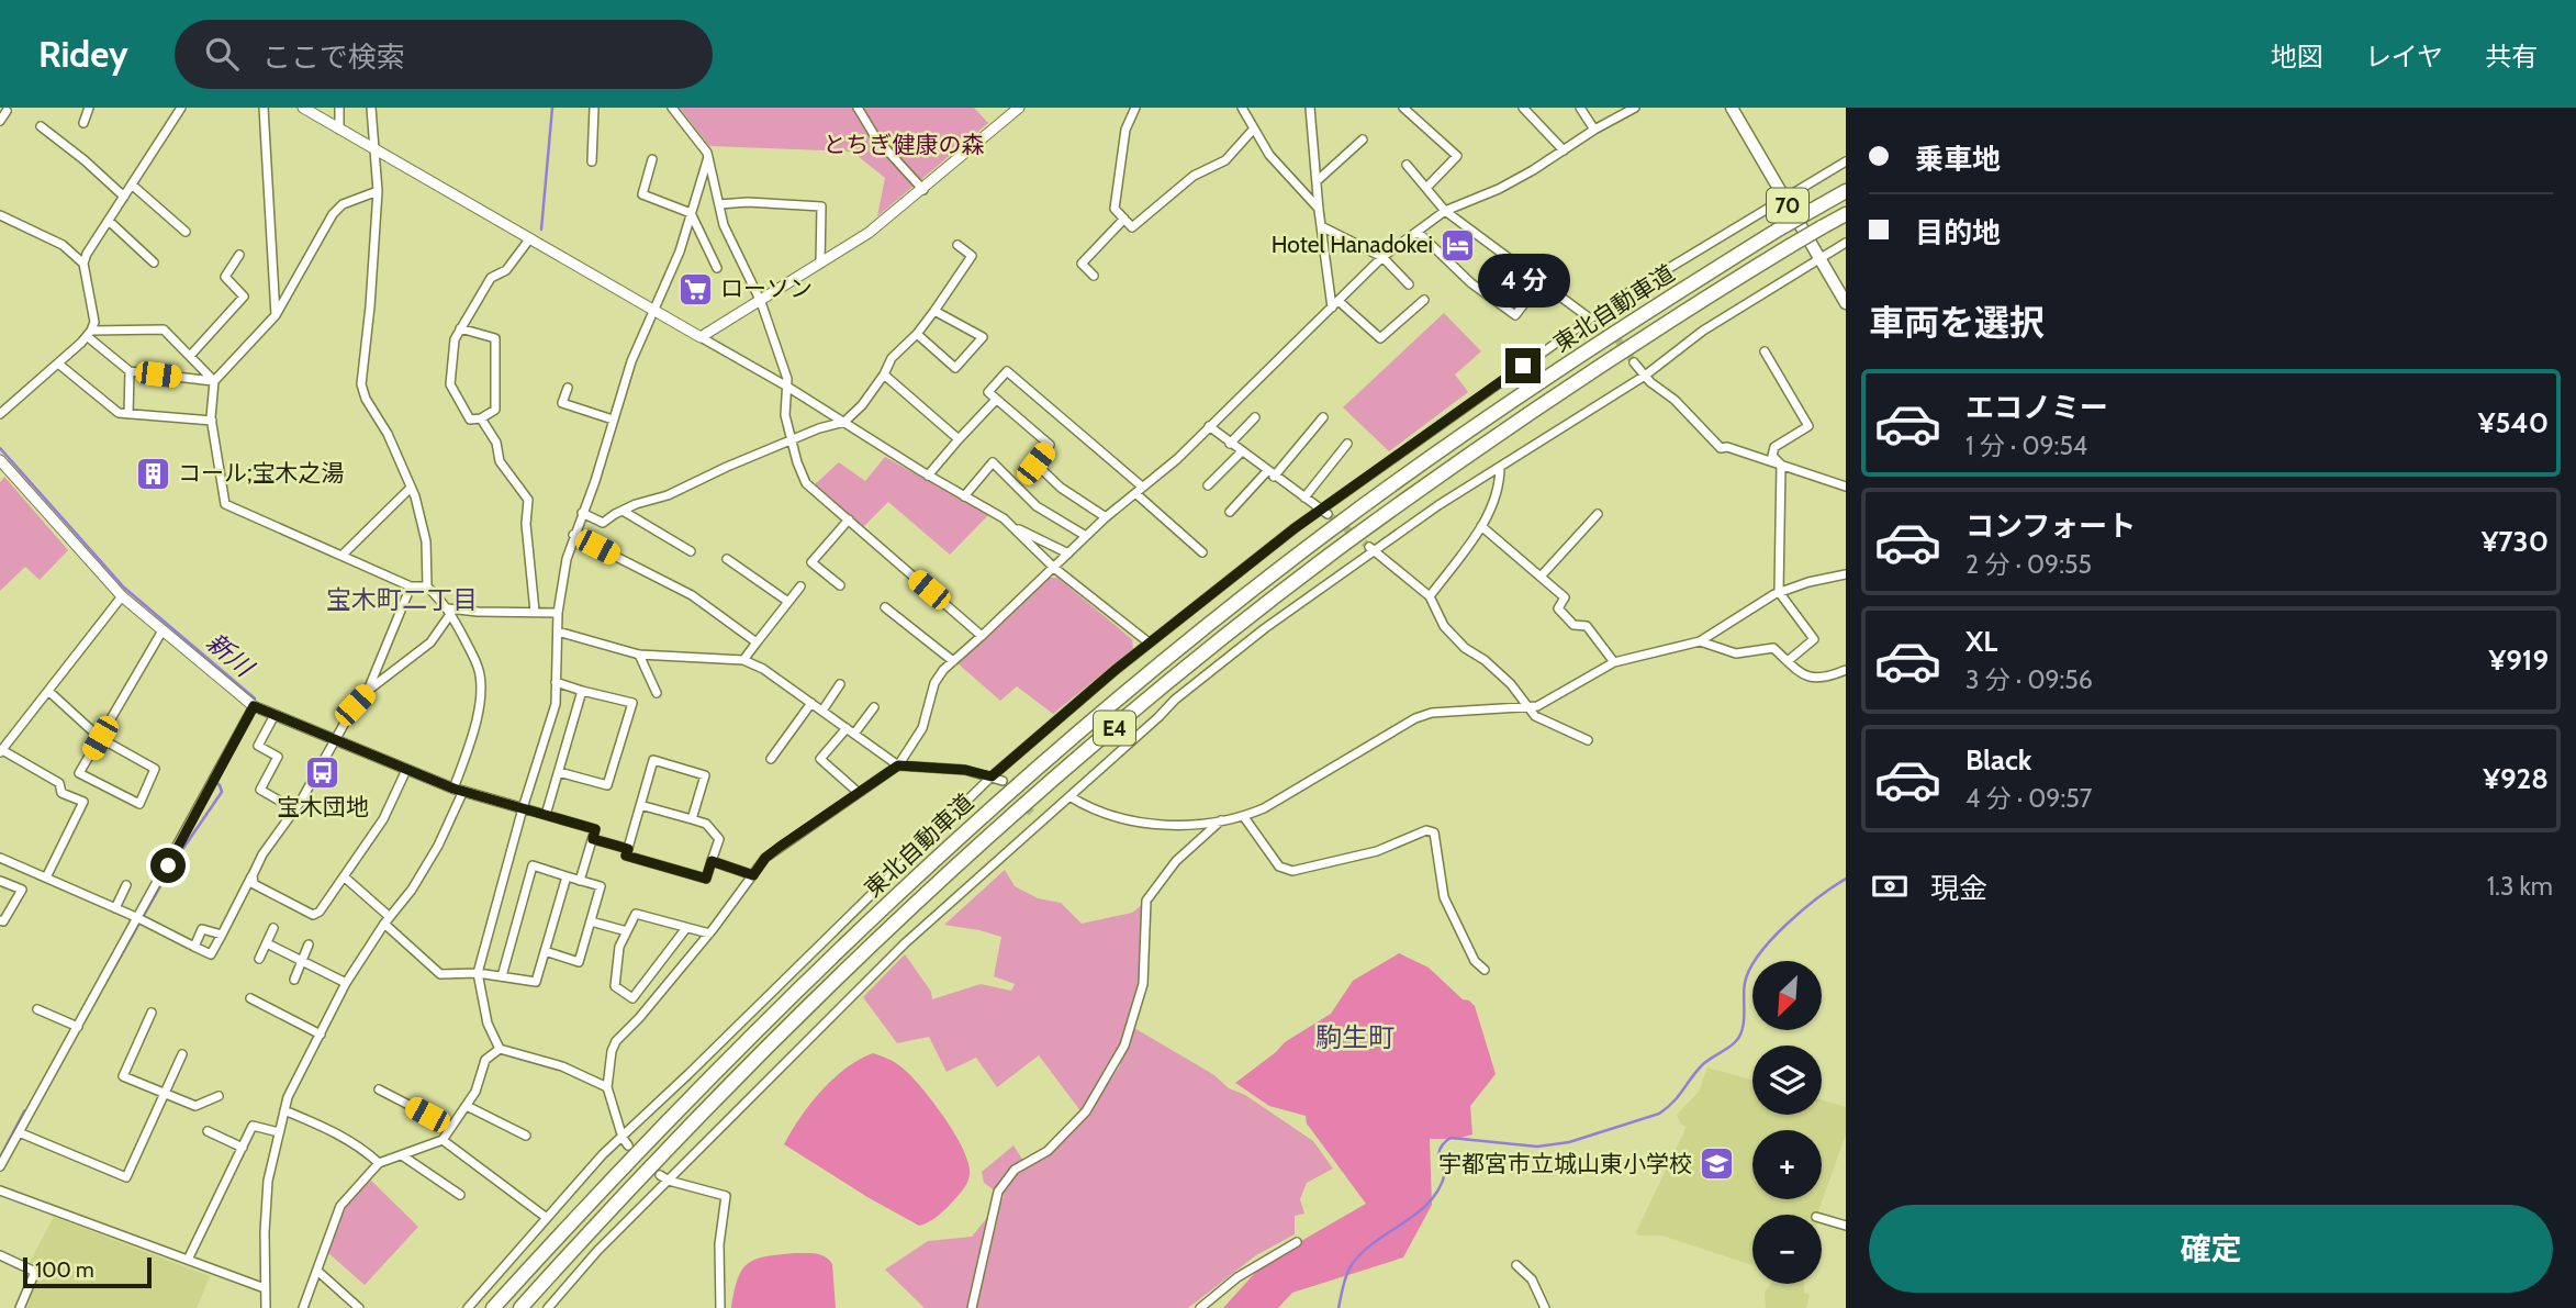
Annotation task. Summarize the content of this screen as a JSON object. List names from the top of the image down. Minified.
{"streets":{"highway":["東北自動車道","E4"],"main road":["70"]},"districts":["宝木町二丁目","駒生町"],"water":["新川"],"parks":["とちぎ健康の森"],"places":{"hotel":["Hotel Hanadokei"],"supermarket":["ローソン"],"building":["コール;宝木之湯"],"bus stop":["宝木団地"],"school or university":["宇都宮市立城山東小学校"]},"scale_bar":"100 m","north":"bottom left","page":{"header":"Ridey","search":"ここで検索","nav":["地図","レイヤ","共有"],"banner":["乗車地","目的地"],"bubble":"4 分","heading":"車両を選択","list":[{"name":"エコノミー","note":"1 分 · 09:54","value":"¥540"},{"name":"コンフォート","note":"2 分 · 09:55","value":"¥730"},{"name":"XL","note":"3 分 · 09:56","value":"¥919"},{"name":"Black","note":"4 分 · 09:57","value":"¥928"}],"pay":["現金","1.3 km"],"map_buttons":["+","−"],"buttons":"確定","scale":"100 m"}}
